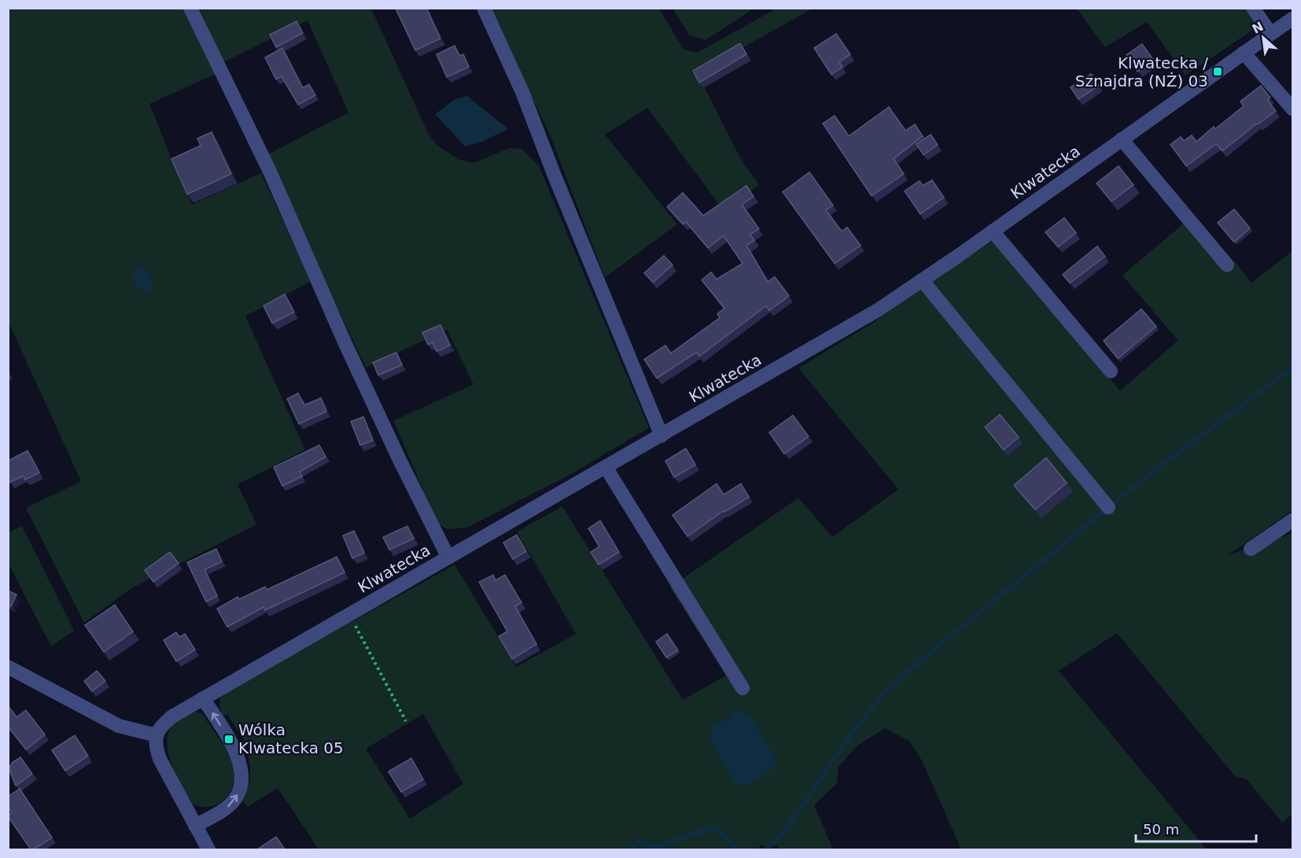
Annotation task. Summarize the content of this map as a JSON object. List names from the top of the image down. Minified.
{"streets":{"street":["Klwatecka"]},"places":{"transit":["Klwatecka / Sznajdra (NŻ) 03","Wólka Klwatecka 05"]},"scale_bar":"50 m","north":"top left"}
